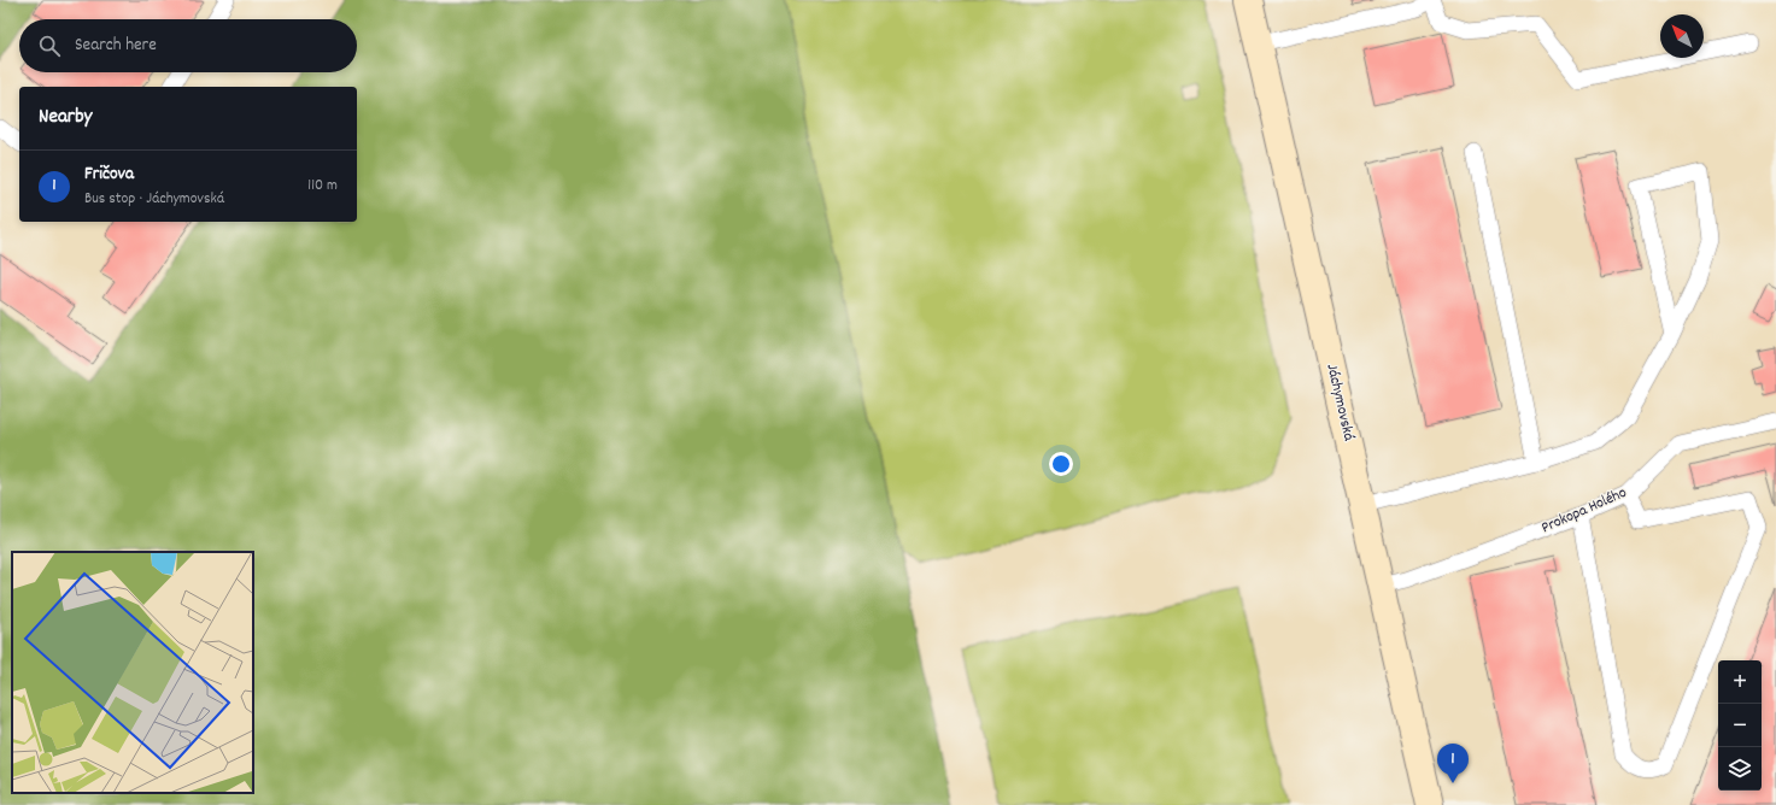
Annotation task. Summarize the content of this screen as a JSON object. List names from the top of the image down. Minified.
{"streets":{"street":["Jáchymovská"],"lane":["Prokopa Holého"]},"crossings":[["Jáchymovská","Prokopa Holého"]],"north":"top left","page":{"search":"Search here","heading":"Nearby","list":[{"mark":"1","name":"Fričova","note":"Bus stop · Jáchymovská","value":"110 m"}],"map_buttons":["+","−"],"pins":"1"}}
